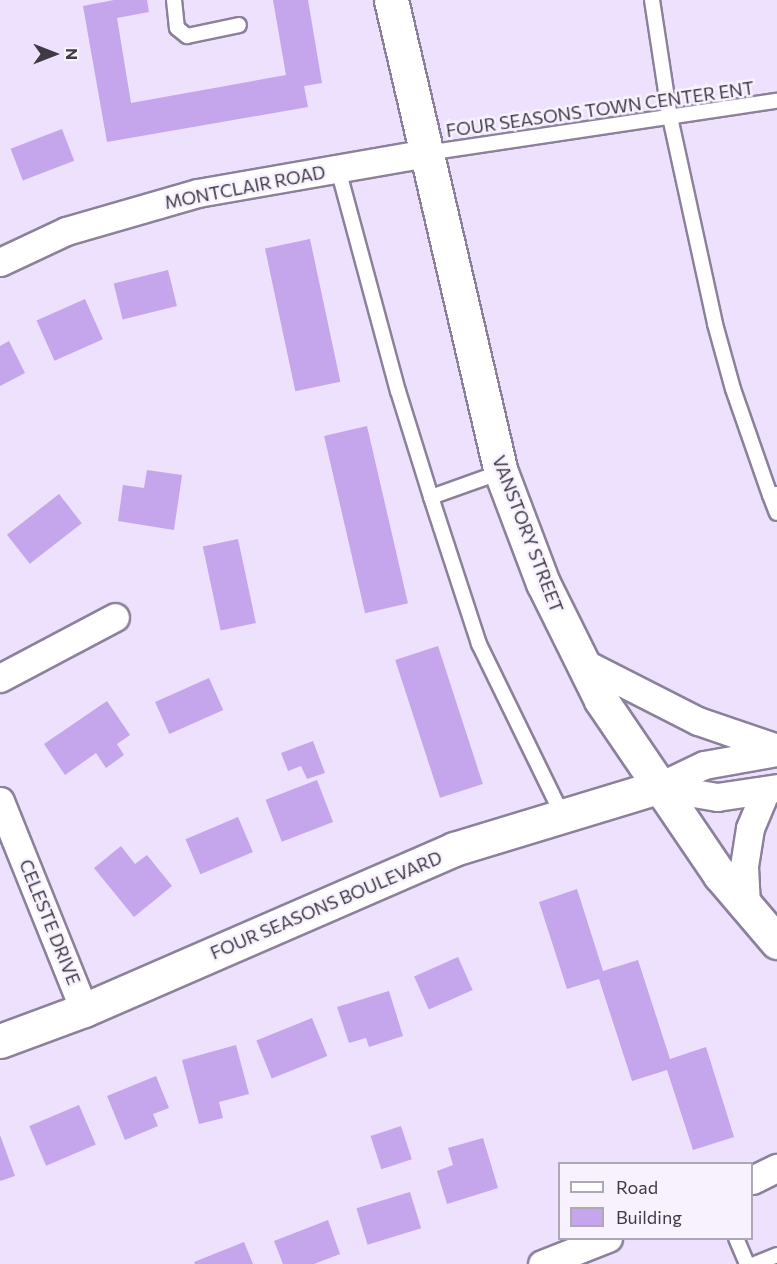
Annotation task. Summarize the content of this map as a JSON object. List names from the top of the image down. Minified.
{"streets":{"street":["MONTCLAIR ROAD","VANSTORY STREET","FOUR SEASONS BOULEVARD","CELESTE DRIVE"],"lane":["FOUR SEASONS TOWN CENTER ENT"]},"crossings":[["FOUR SEASONS TOWN CENTER ENT","MONTCLAIR ROAD"],["FOUR SEASONS TOWN CENTER ENT","VANSTORY STREET"],["MONTCLAIR ROAD","VANSTORY STREET"],["VANSTORY STREET","FOUR SEASONS BOULEVARD"],["FOUR SEASONS BOULEVARD","CELESTE DRIVE"]],"legend":["Road","Building"],"north":"right"}
